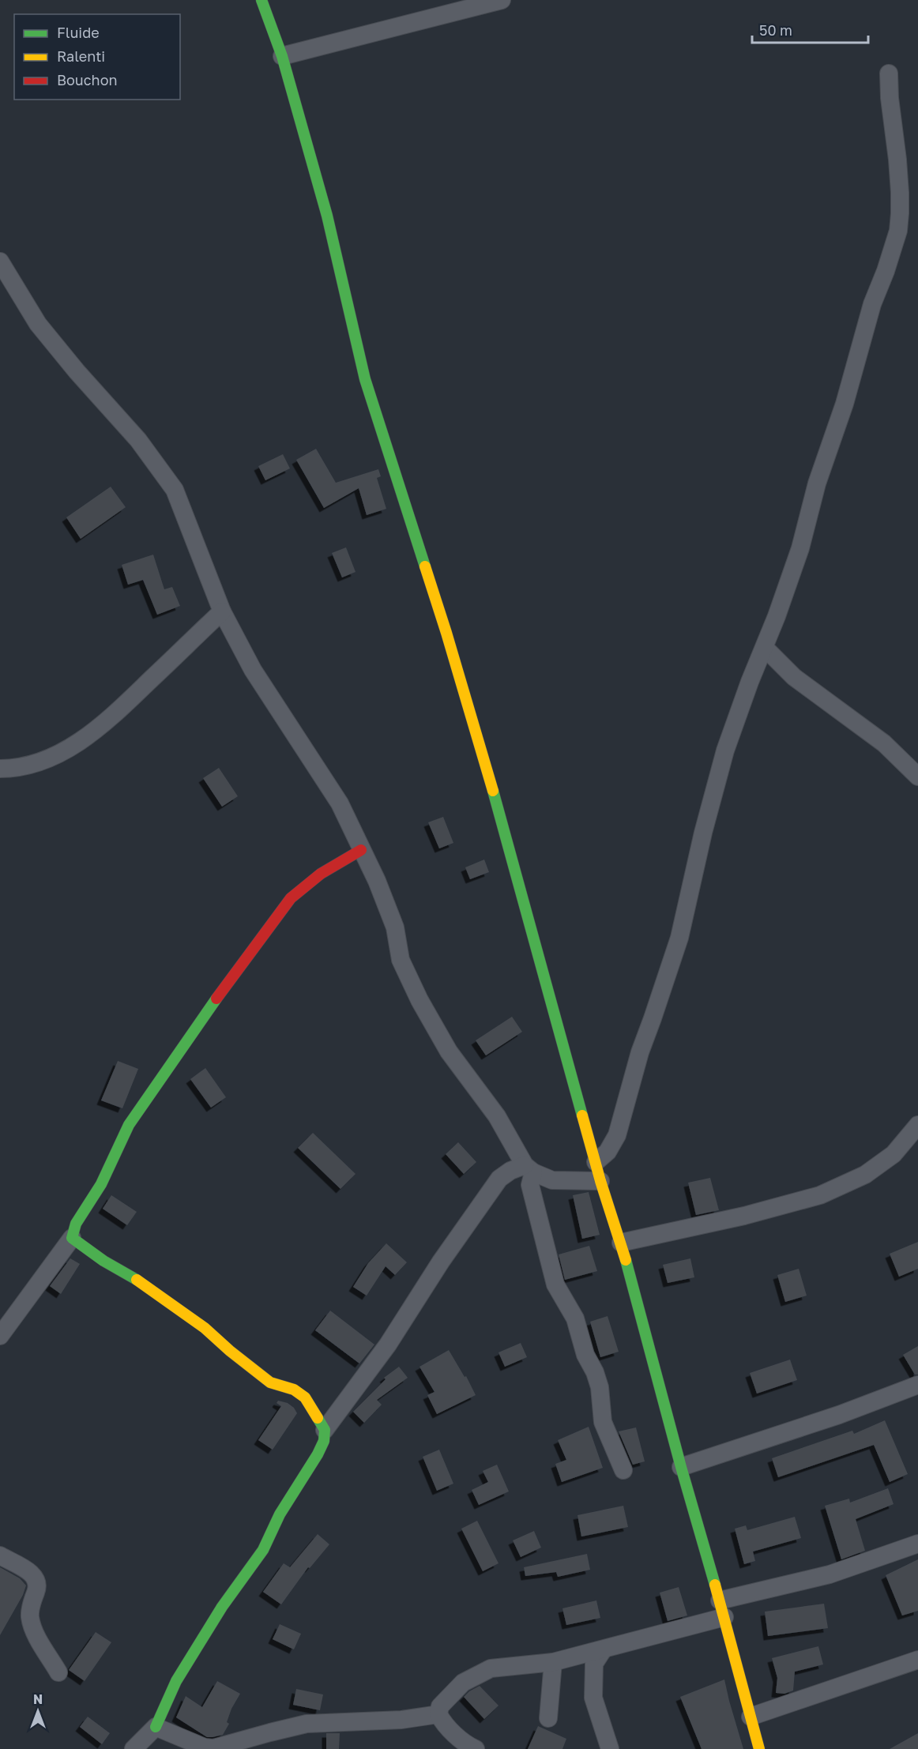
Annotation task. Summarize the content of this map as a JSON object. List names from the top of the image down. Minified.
{"legend":["Fluide","Ralenti","Bouchon"],"scale_bar":"50 m","north":"top"}
